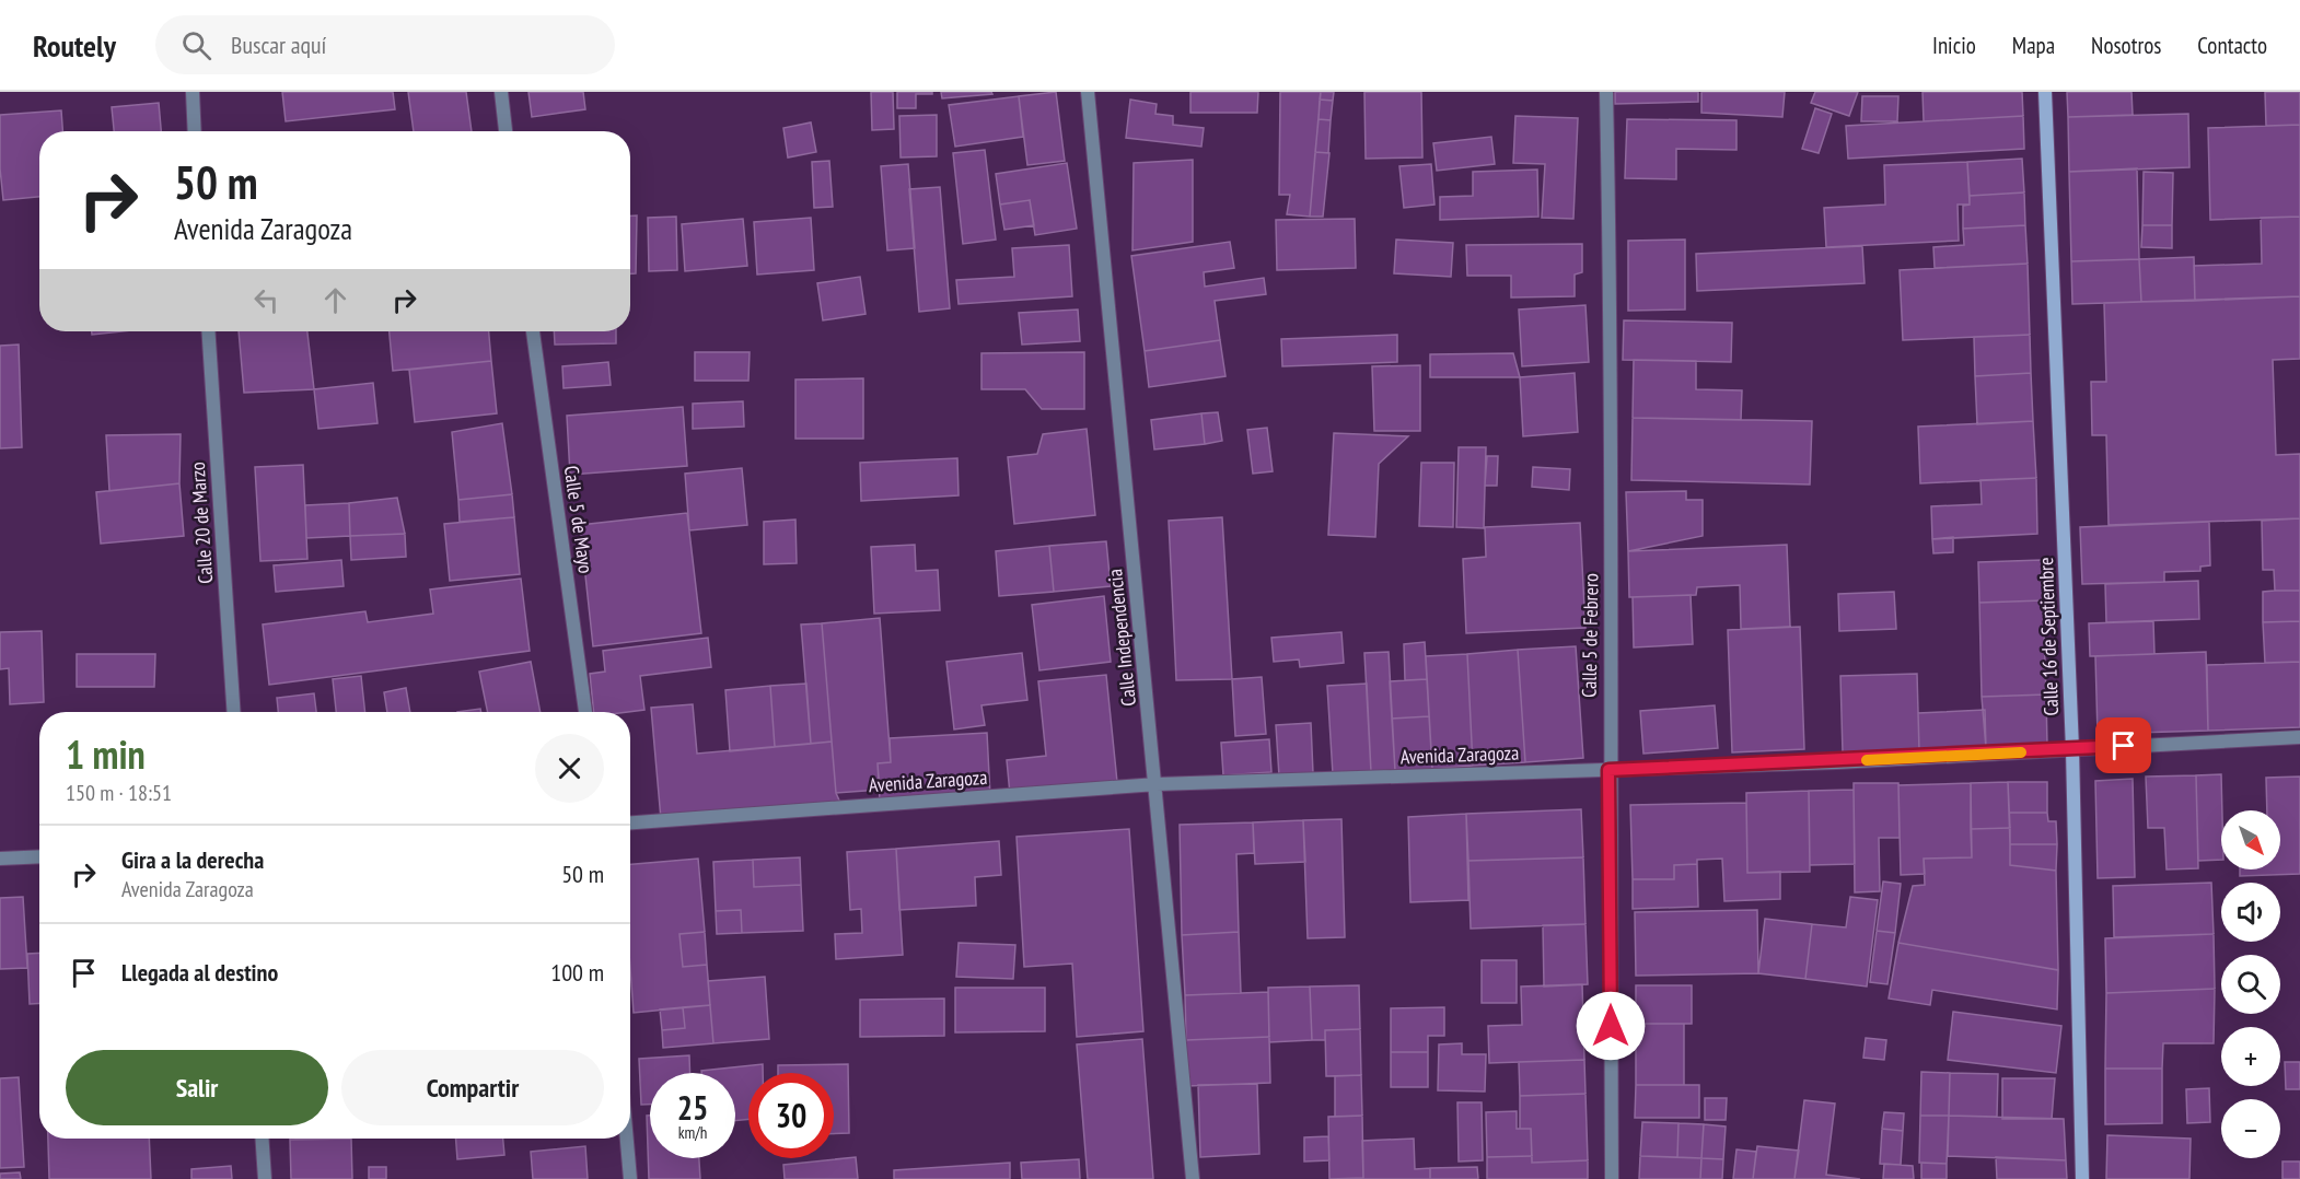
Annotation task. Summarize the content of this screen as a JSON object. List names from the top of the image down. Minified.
{"streets":{"main road":["Calle 16 de Septiembre"],"street":["Calle 5 de Mayo","Calle 20 de Marzo","Calle 5 de Febrero","Calle Independencia","Avenida Zaragoza"]},"crossings":[["Calle 5 de Febrero","Avenida Zaragoza"],["Calle 16 de Septiembre","Avenida Zaragoza"],["Calle Independencia","Avenida Zaragoza"]],"north":"bottom right","page":{"header":"Routely","search":"Buscar aquí","nav":["Inicio","Mapa","Nosotros","Contacto"],"turn":["50 m","Avenida Zaragoza"],"heading":["1 min","150 m · 18:51"],"map_buttons":["+","−"],"list":[{"name":"Gira a la derecha","note":"Avenida Zaragoza","value":"50 m"},{"name":"Llegada al destino","value":"100 m"}],"buttons":["Salir","Compartir"],"speed":"25 km/h","limit":"30"}}
